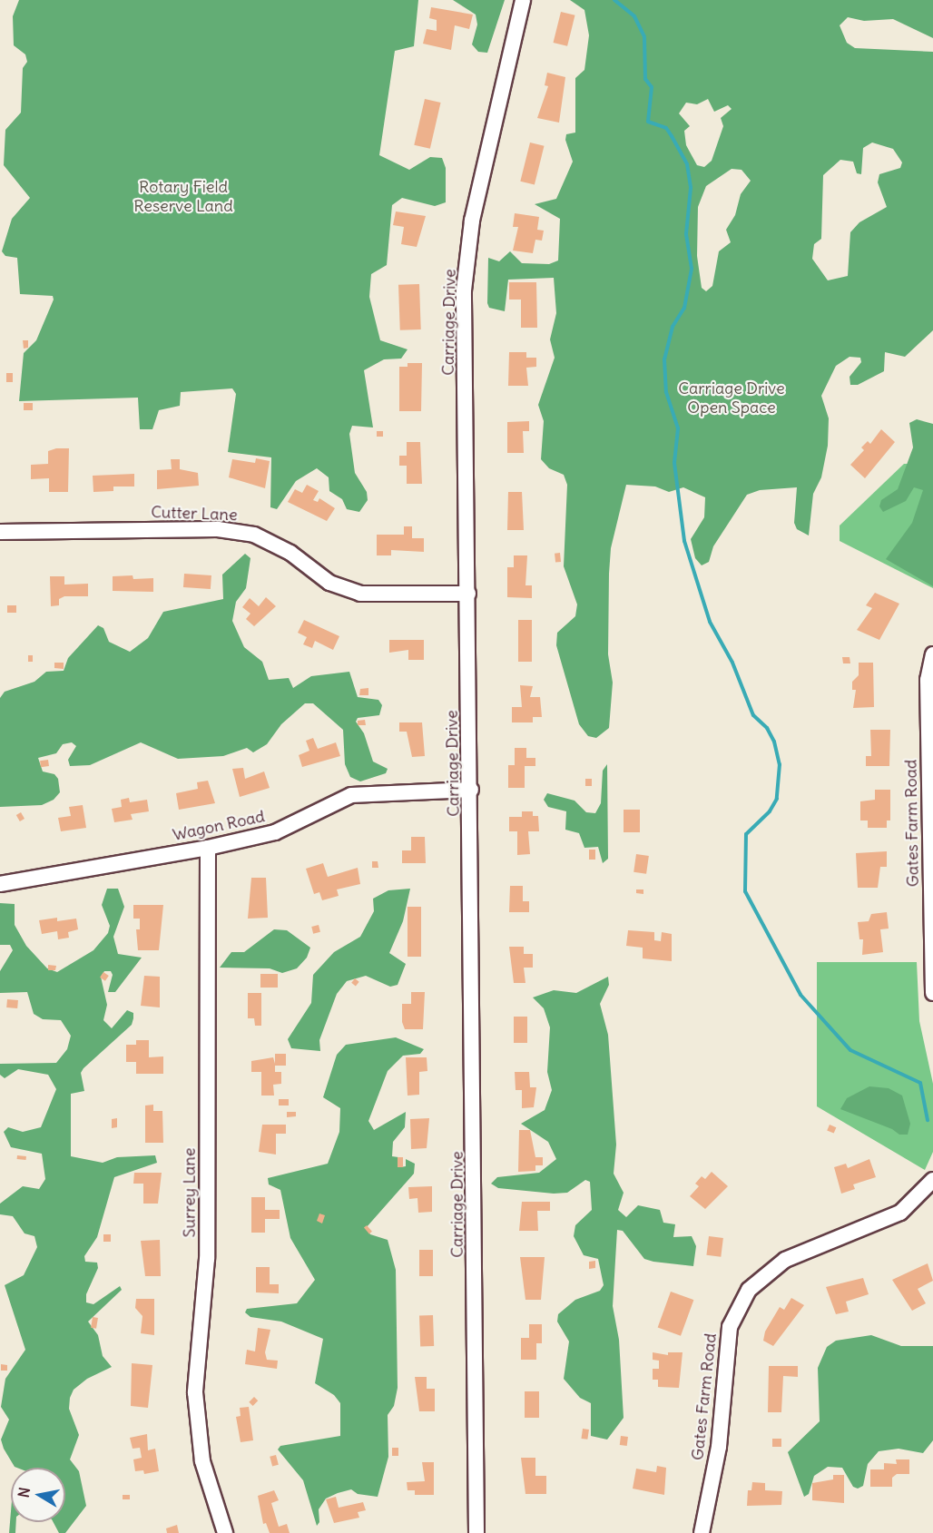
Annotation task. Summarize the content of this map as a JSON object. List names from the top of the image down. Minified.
{"streets":{"street":["Carriage Drive","Cutter Lane","Gates Farm Road","Wagon Road","Surrey Lane"]},"crossings":[["Carriage Drive","Cutter Lane"],["Carriage Drive","Wagon Road"],["Wagon Road","Surrey Lane"]],"parks":["Rotary Field Reserve Land","Carriage Drive Open Space"],"north":"left"}
